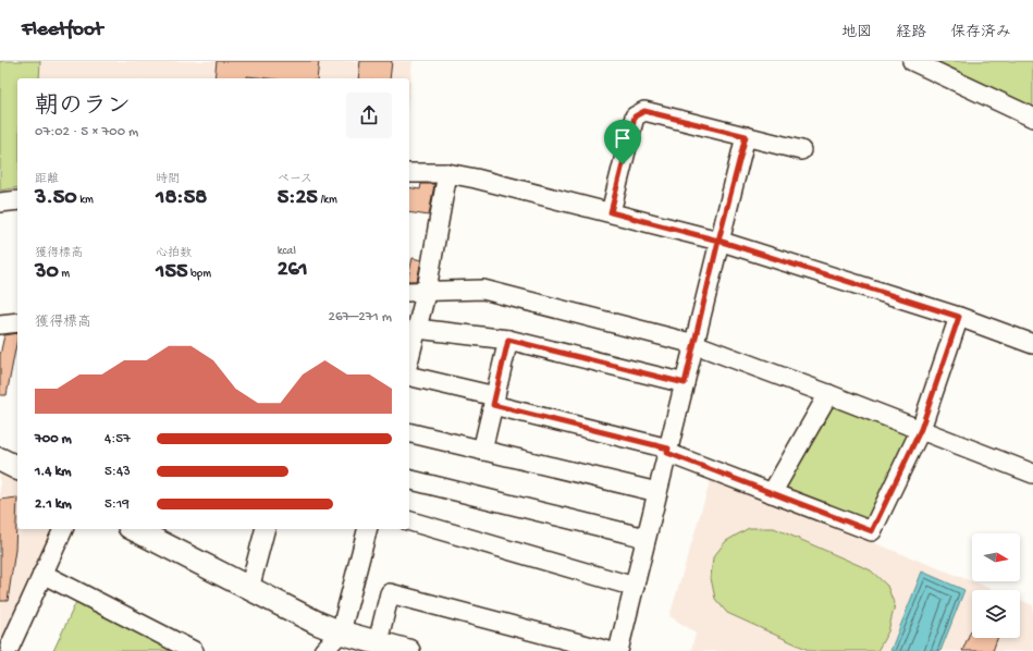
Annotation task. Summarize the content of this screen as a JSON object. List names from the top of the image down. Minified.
{"north":"right","page":{"header":"Fleetfoot","nav":["地図","経路","保存済み"],"heading":["朝のラン","07:02 · 5 × 700 m"],"stats":[["距離","3.50 km"],["時間","18:58"],["ペース","5:25 /km"],["獲得標高","30 m"],["心拍数","155 bpm"],["kcal","261"]],"chart":["獲得標高","267–271 m"],"list":[{"name":"700 m","note":"4:57"},{"name":"1.4 km","note":"5:43"},{"name":"2.1 km","note":"5:19"}]}}
